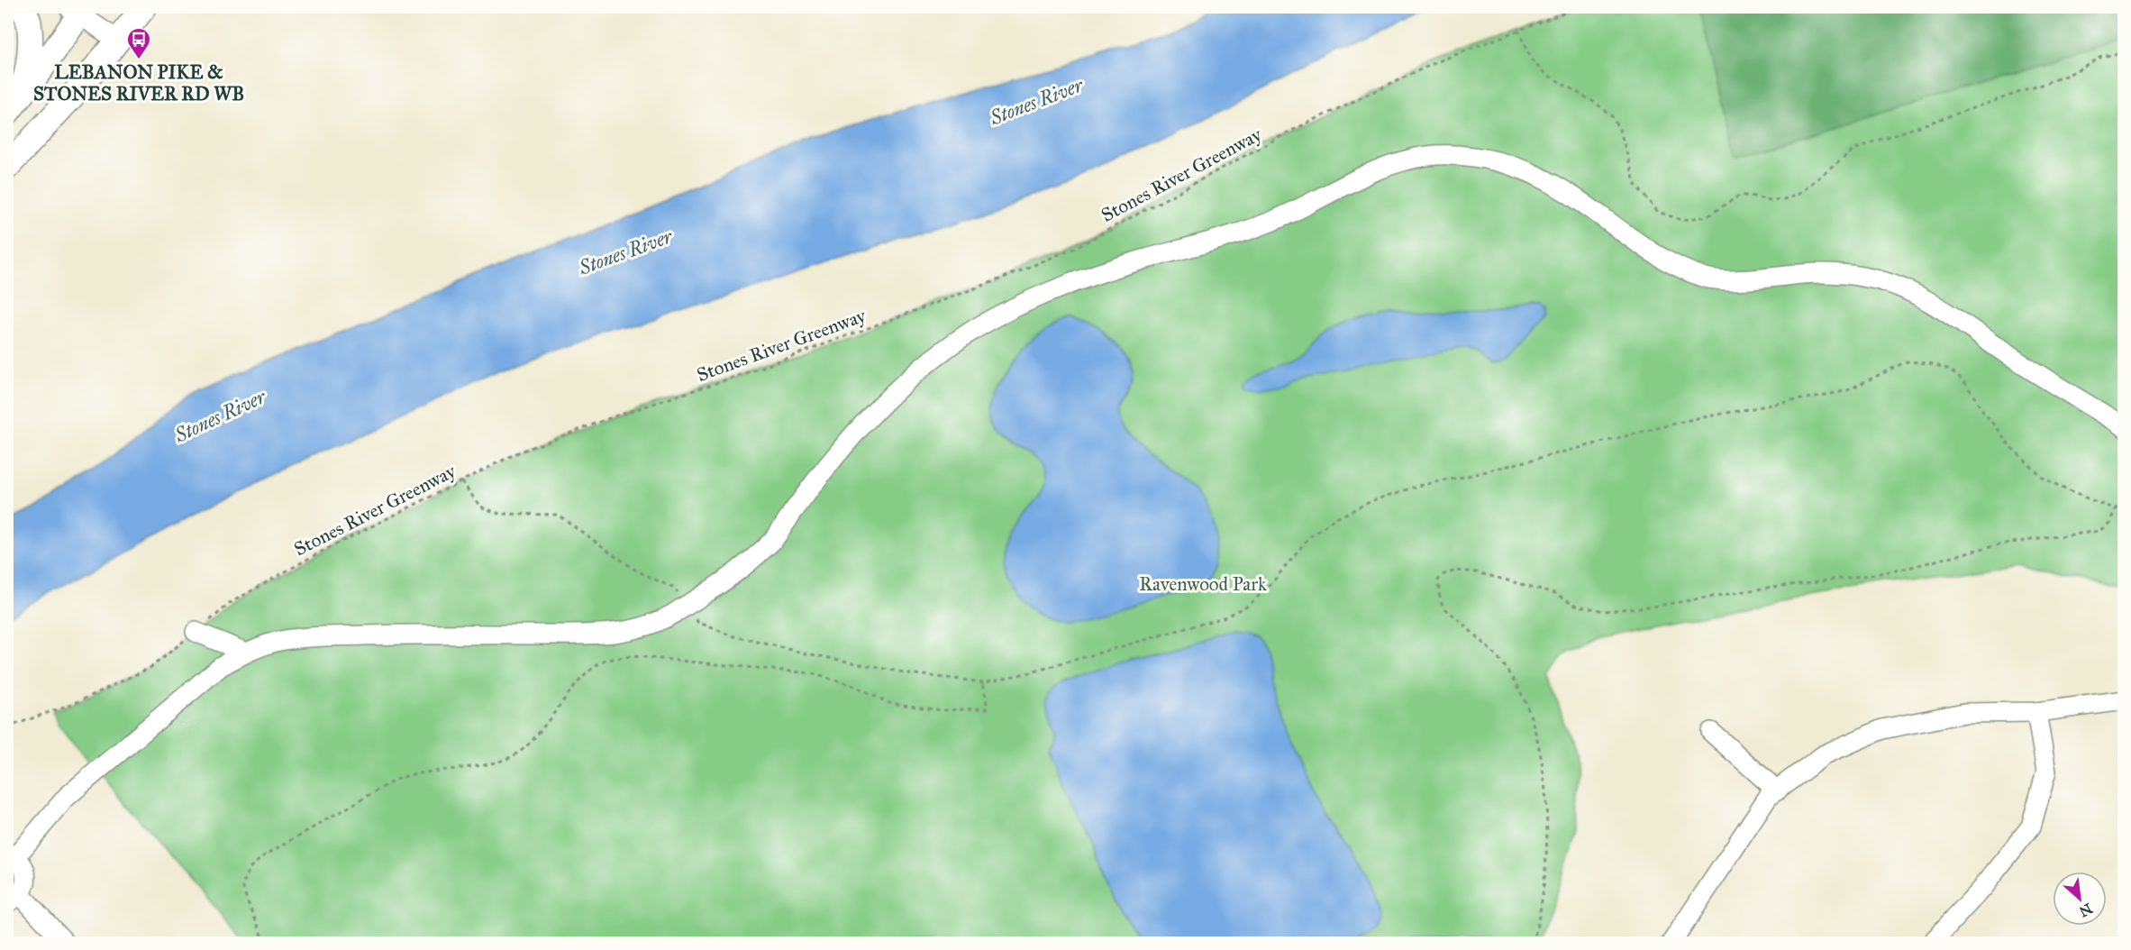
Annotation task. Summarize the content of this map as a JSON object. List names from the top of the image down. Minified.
{"streets":{"path":["Stones River Greenway"]},"water":["Stones River"],"parks":["Ravenwood Park"],"places":{"bus stop":["LEBANON PIKE & STONES RIVER RD WB"]},"north":"bottom right"}
